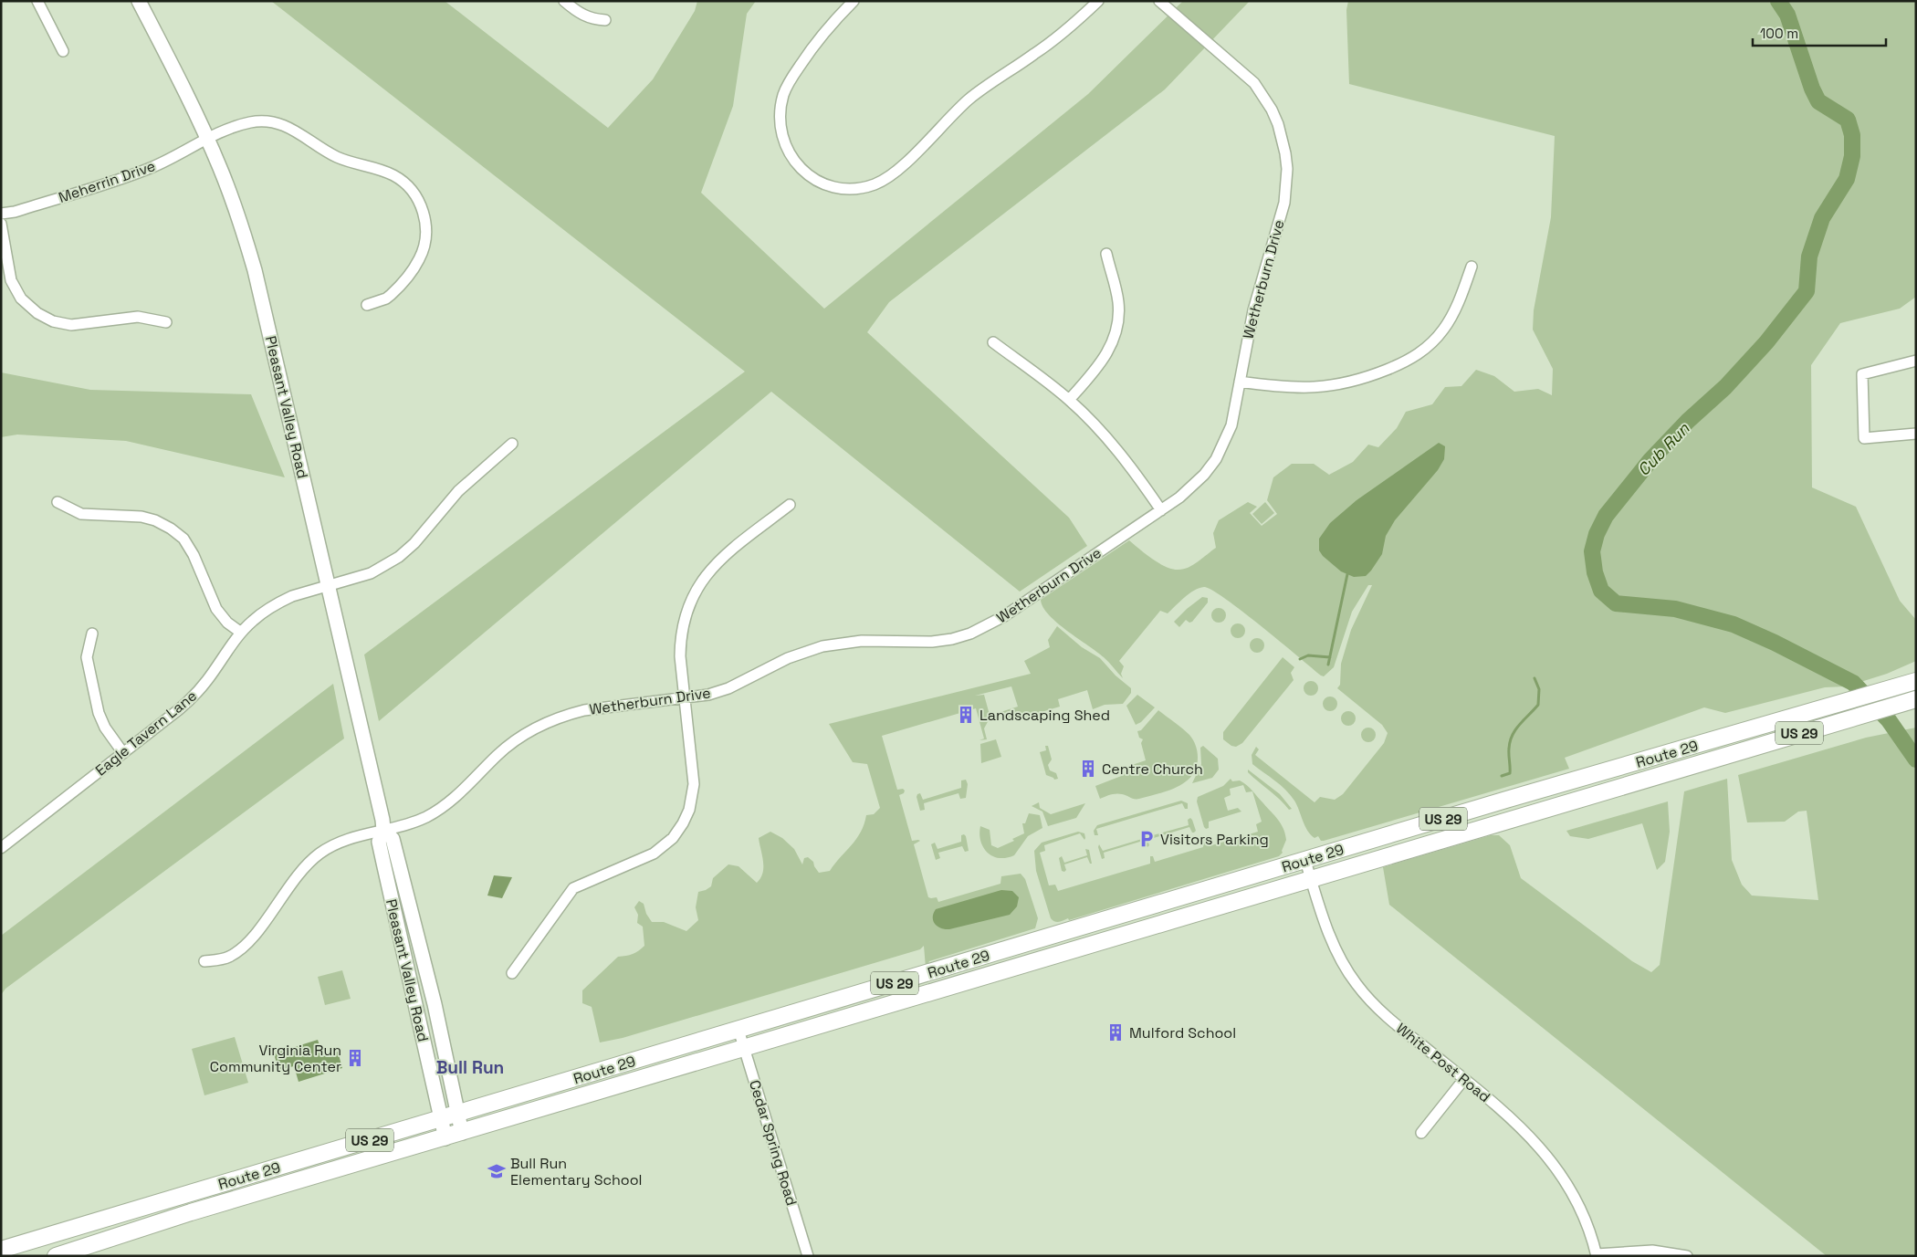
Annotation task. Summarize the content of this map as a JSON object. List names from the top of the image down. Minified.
{"streets":{"main road":["Pleasant Valley Road","US 29","Route 29"],"street":["Meherrin Drive","Wetherburn Drive","Eagle Tavern Lane","White Post Road","Cedar Spring Road"]},"crossings":[["Meherrin Drive","Pleasant Valley Road"],["Wetherburn Drive","Pleasant Valley Road"],["Pleasant Valley Road","Eagle Tavern Lane"],["Pleasant Valley Road","Route 29"],["Route 29","White Post Road"],["Route 29","Cedar Spring Road"]],"districts":["Bull Run"],"water":["Cub Run"],"places":{"building":["Landscaping Shed","Centre Church","Mulford School","Virginia Run Community Center"],"parking":["Visitors Parking"],"school or university":["Bull Run Elementary School"]},"scale_bar":"100 m"}
